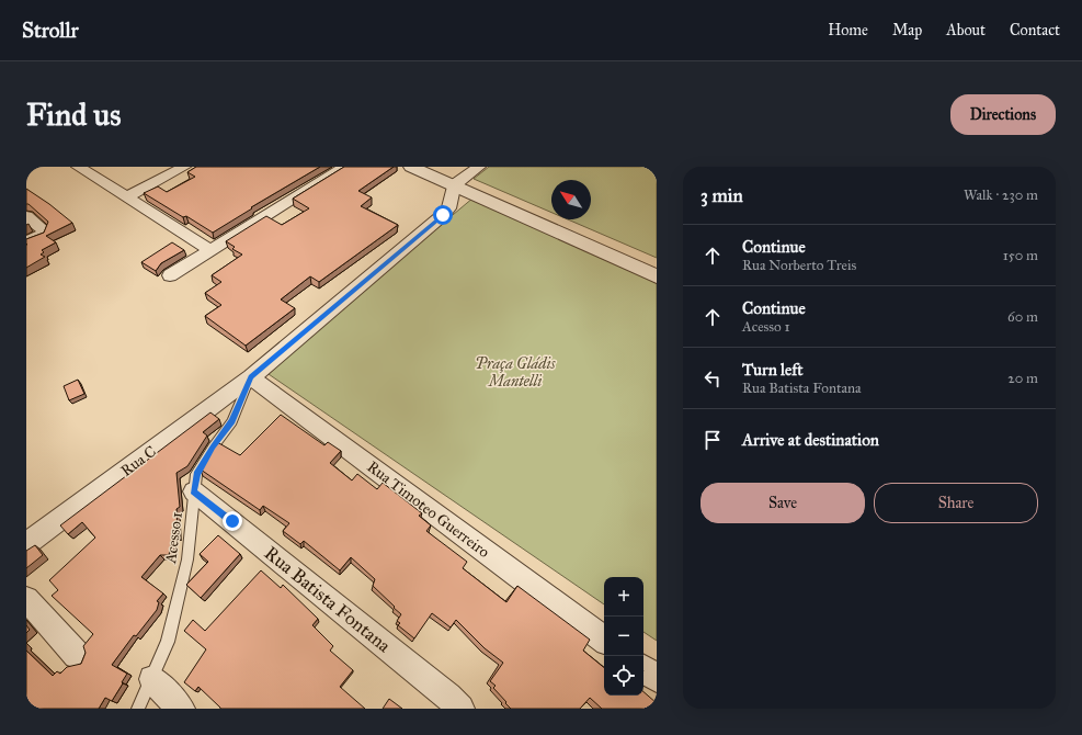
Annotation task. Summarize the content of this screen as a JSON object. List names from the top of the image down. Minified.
{"streets":{"street":["Rua C","Rua Timoteo Guerreiro","Rua Batista Fontana"],"lane":["Acesso 1"]},"crossings":[["Rua C","Rua Timoteo Guerreiro"],["Rua C","Acesso 1"],["Rua Timoteo Guerreiro","Acesso 1"],["Acesso 1","Rua Batista Fontana"]],"parks":["Praça Gládis Mantelli"],"north":"top left","page":{"header":"Strollr","nav":["Home","Map","About","Contact"],"buttons":["Directions",["Save","Share"]],"title":"Find us","heading":["3 min","Walk · 230 m"],"list":[["Continue","Rua Norberto Treis","150 m"],["Continue","Acesso 1","60 m"],["Turn left","Rua Batista Fontana","20 m"],"Arrive at destination"],"map_buttons":["+","−"]}}
